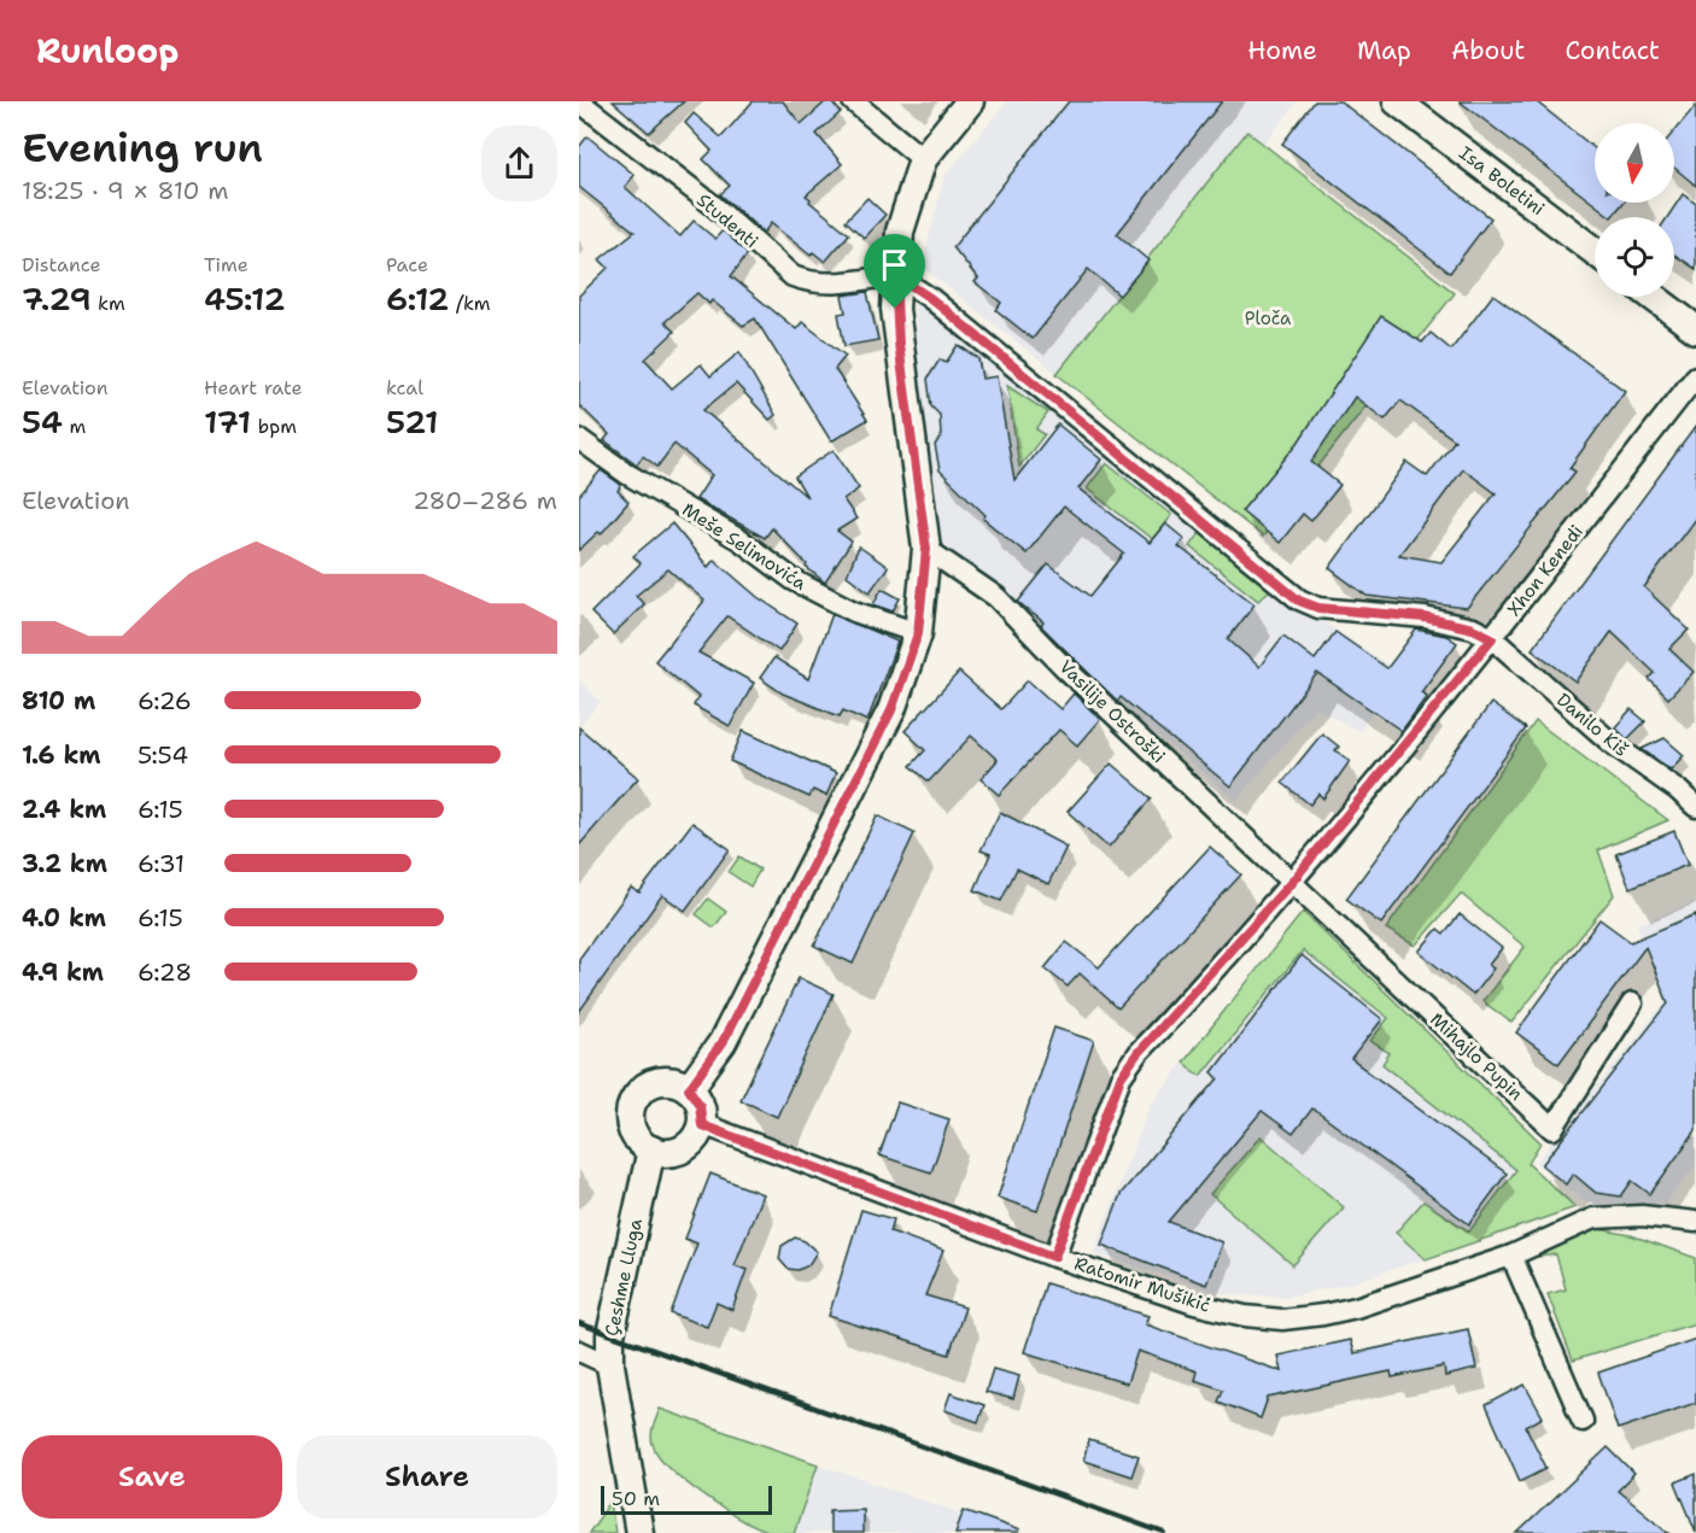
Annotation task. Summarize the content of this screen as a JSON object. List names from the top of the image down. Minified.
{"streets":{"main road":["Isa Boletini","Çeshme Lluga"],"street":["Studenti","Meše Selimovića","Xhon Kenedi","Vasilije Ostroški","Danilo Kiš","Mihajlo Pupin","Ratomir Mušikić"]},"crossings":[["Xhon Kenedi","Vasilije Ostroški"],["Xhon Kenedi","Danilo Kiš"],["Xhon Kenedi","Mihajlo Pupin"],["Xhon Kenedi","Ratomir Mušikić"],["Vasilije Ostroški","Mihajlo Pupin"],["Çeshme Lluga","Ratomir Mušikić"]],"parks":["Ploča"],"scale_bar":"50 m","north":"bottom","page":{"header":"Runloop","nav":["Home","Map","About","Contact"],"heading":["Evening run","18:25 · 9 × 810 m"],"stats":[["Distance","7.29 km"],["Time","45:12"],["Pace","6:12 /km"],["Elevation","54 m"],["Heart rate","171 bpm"],["kcal","521"]],"chart":["Elevation","280–286 m"],"list":[{"name":"810 m","note":"6:26"},{"name":"1.6 km","note":"5:54"},{"name":"2.4 km","note":"6:15"},{"name":"3.2 km","note":"6:31"},{"name":"4.0 km","note":"6:15"},{"name":"4.9 km","note":"6:28"}],"buttons":["Save","Share"],"scale":"50 m"}}
